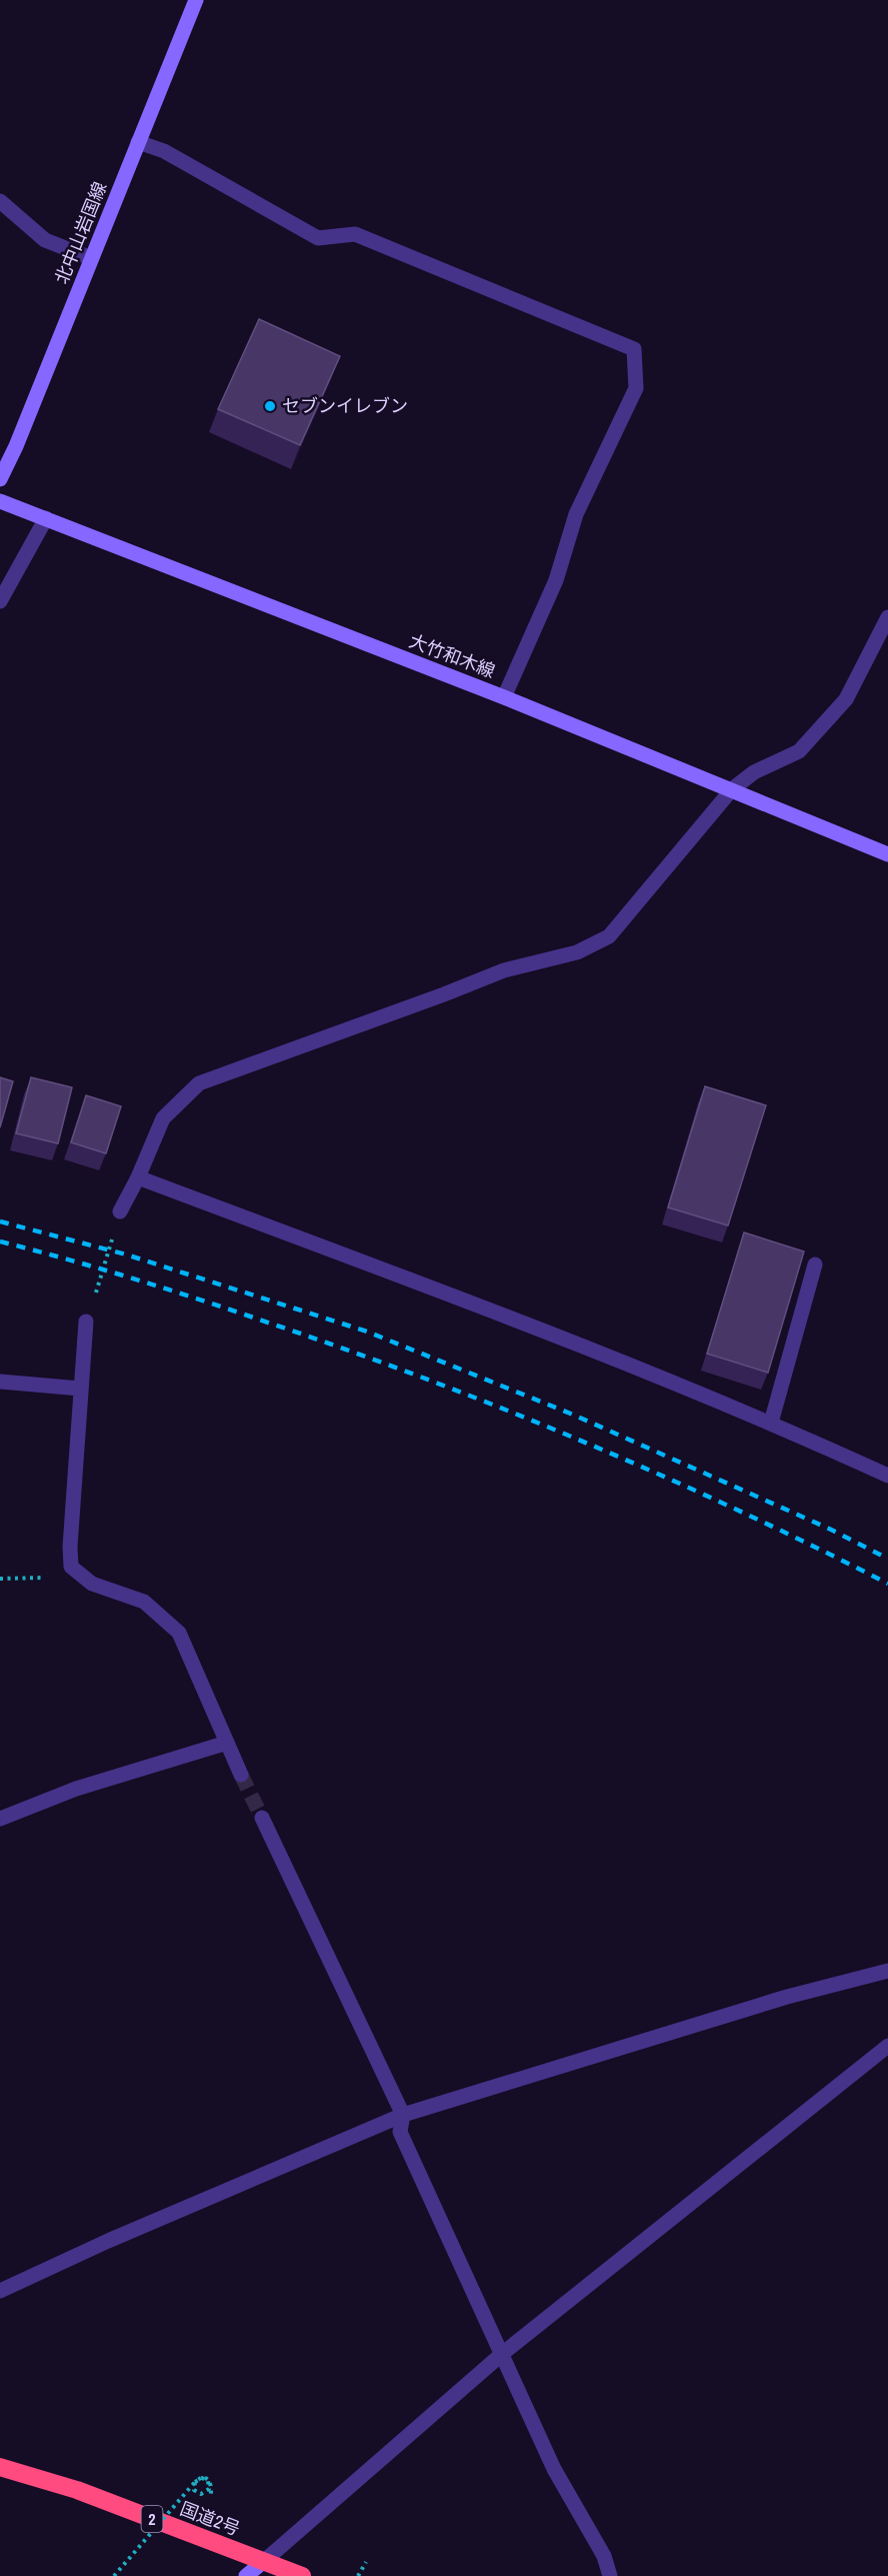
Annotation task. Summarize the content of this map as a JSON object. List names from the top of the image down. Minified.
{"streets":{"highway":["2","国道2号"],"main road":["北中山岩国線","大竹和木線"]},"places":["セブンイレブン"]}
